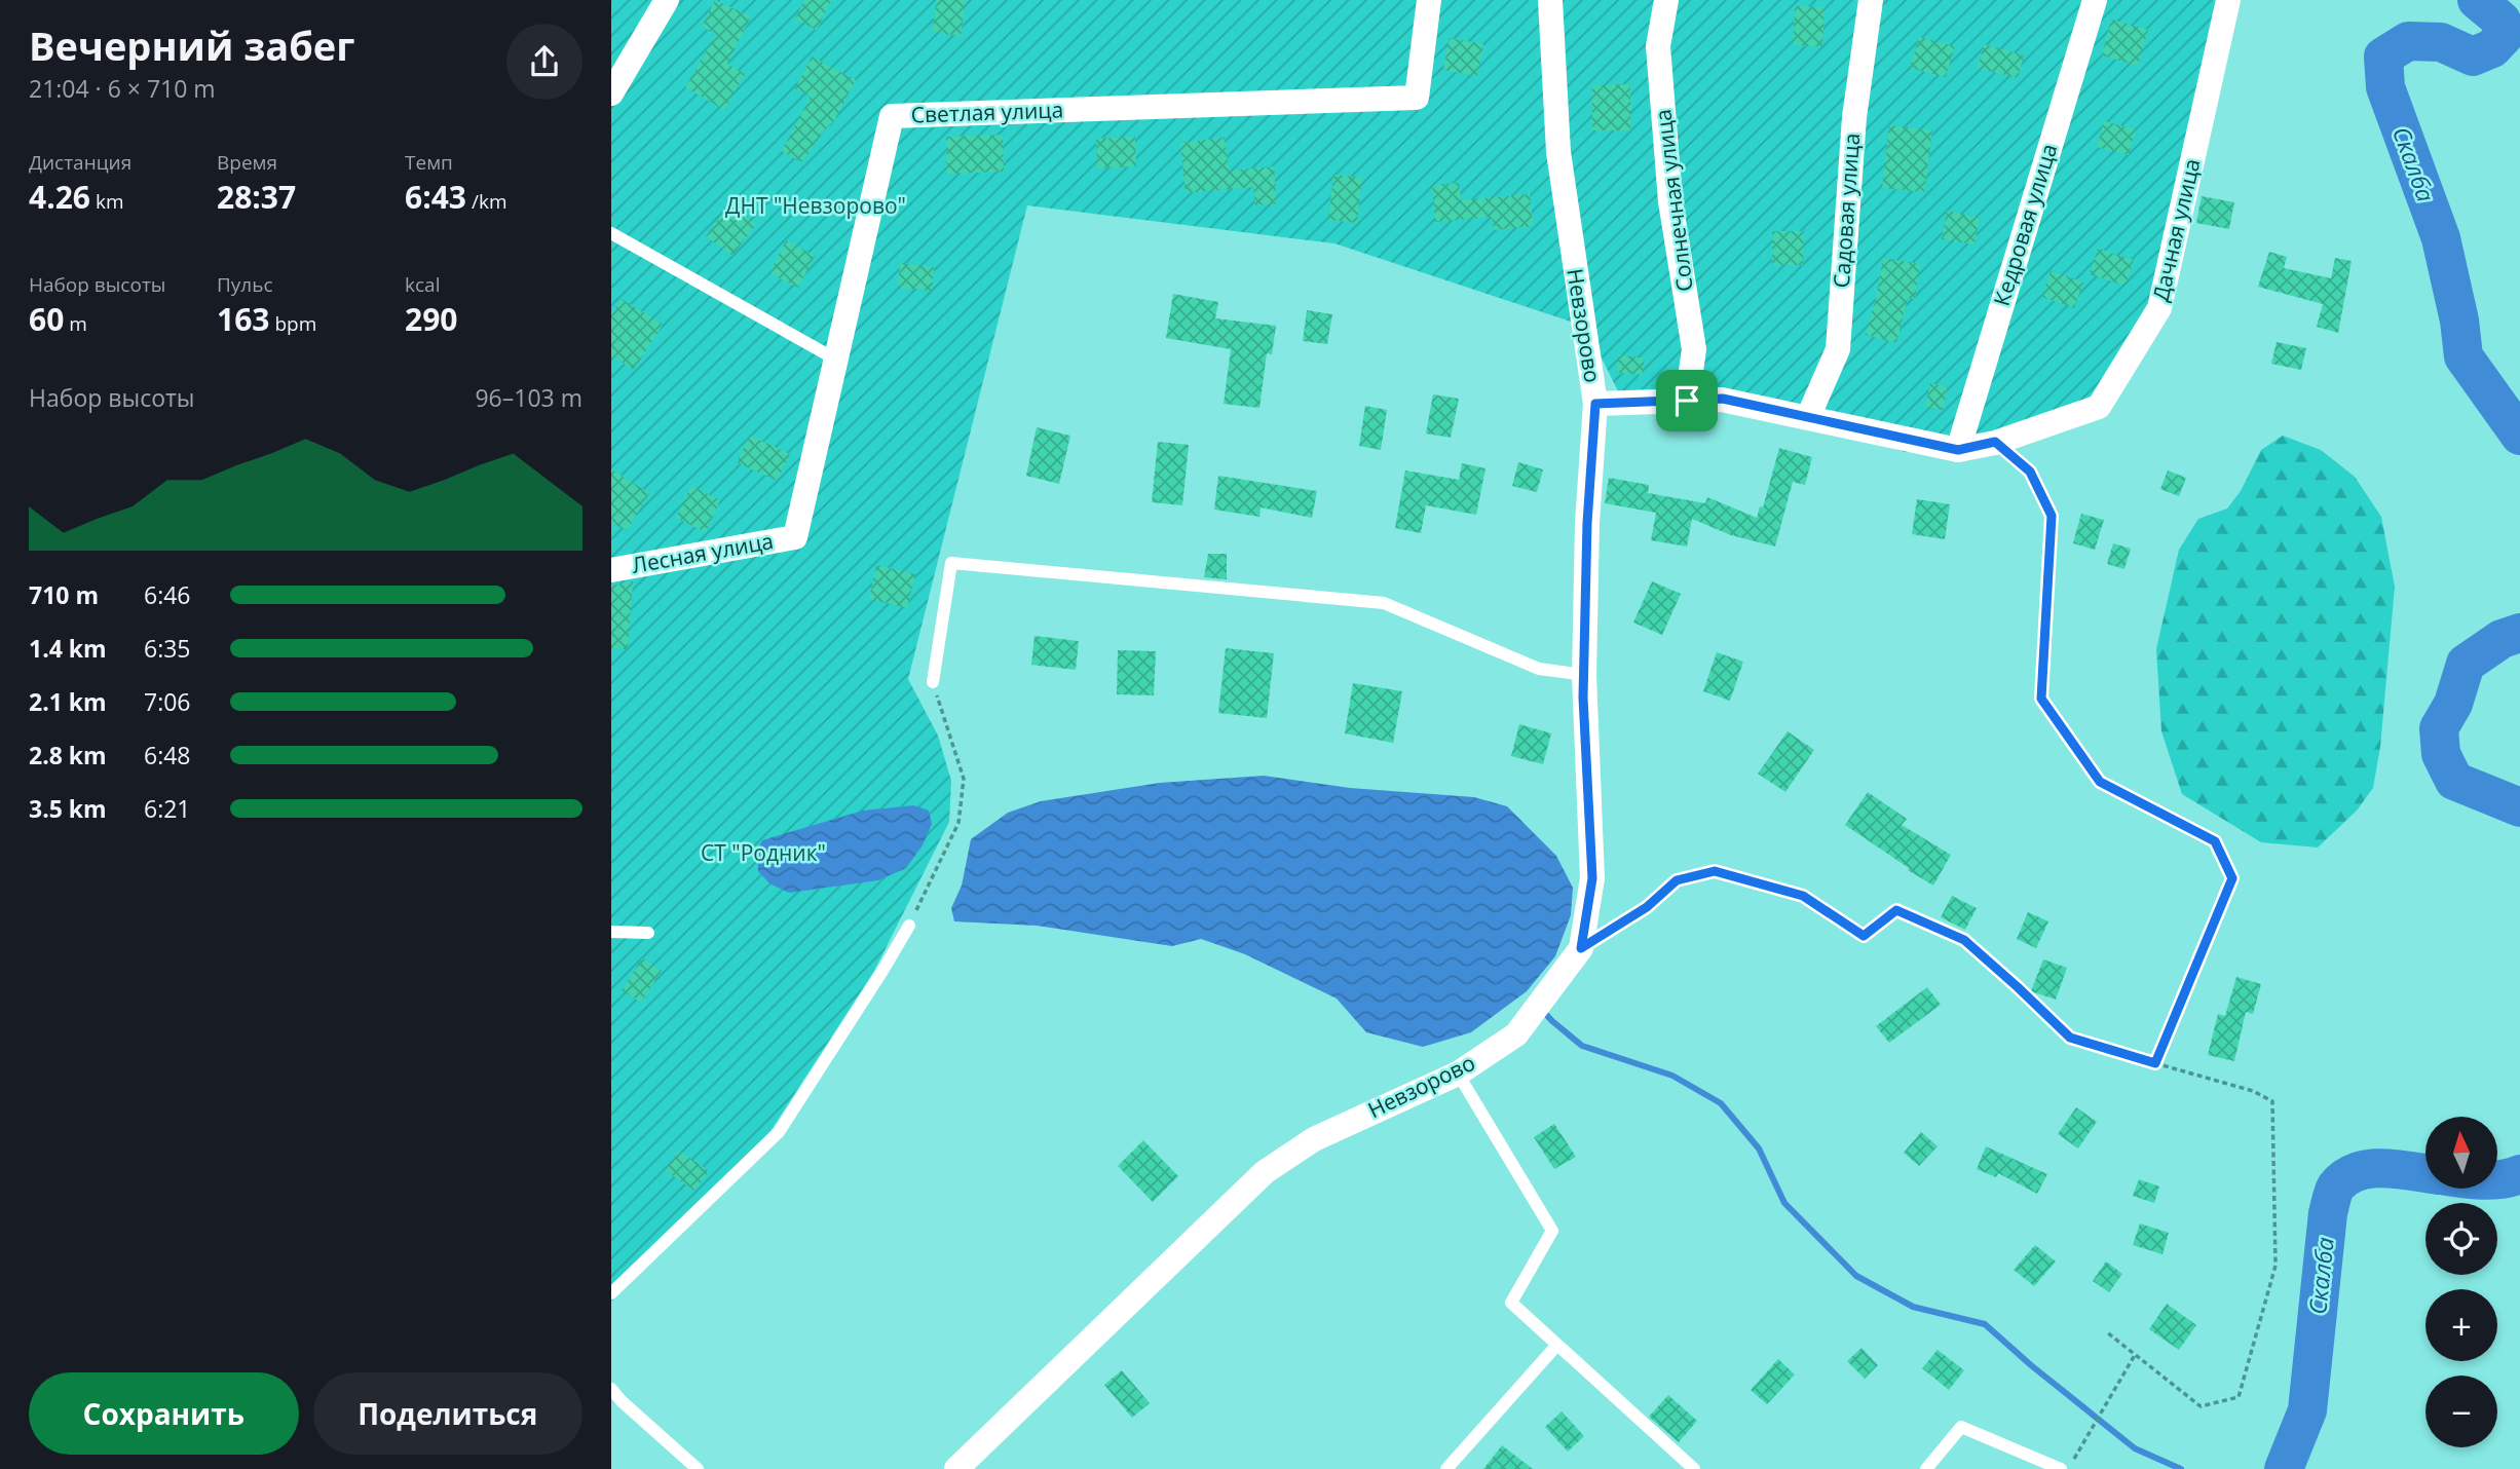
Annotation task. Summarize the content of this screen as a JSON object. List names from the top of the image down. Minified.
{"streets":{"street":["Светлая улица","Солнечная улица","Садовая улица","Кедровая улица","Дачная улица","Невзорово","Лесная улица"]},"crossings":[["Светлая улица","Лесная улица"],["Солнечная улица","Дачная улица"],["Садовая улица","Дачная улица"],["Кедровая улица","Дачная улица"],["Дачная улица","Невзорово"]],"water":["Скалба"],"parks":["ДНТ \"Невзорово\"","СТ \"Родник\""],"north":"top","page":{"heading":["Вечерний забег","21:04 · 6 × 710 m"],"stats":[["Дистанция","4.26 km"],["Время","28:37"],["Темп","6:43 /km"],["Набор высоты","60 m"],["Пульс","163 bpm"],["kcal","290"]],"chart":["Набор высоты","96–103 m"],"list":[{"name":"710 m","note":"6:46"},{"name":"1.4 km","note":"6:35"},{"name":"2.1 km","note":"7:06"},{"name":"2.8 km","note":"6:48"},{"name":"3.5 km","note":"6:21"}],"map_buttons":["+","−"],"buttons":["Сохранить","Поделиться"]}}
